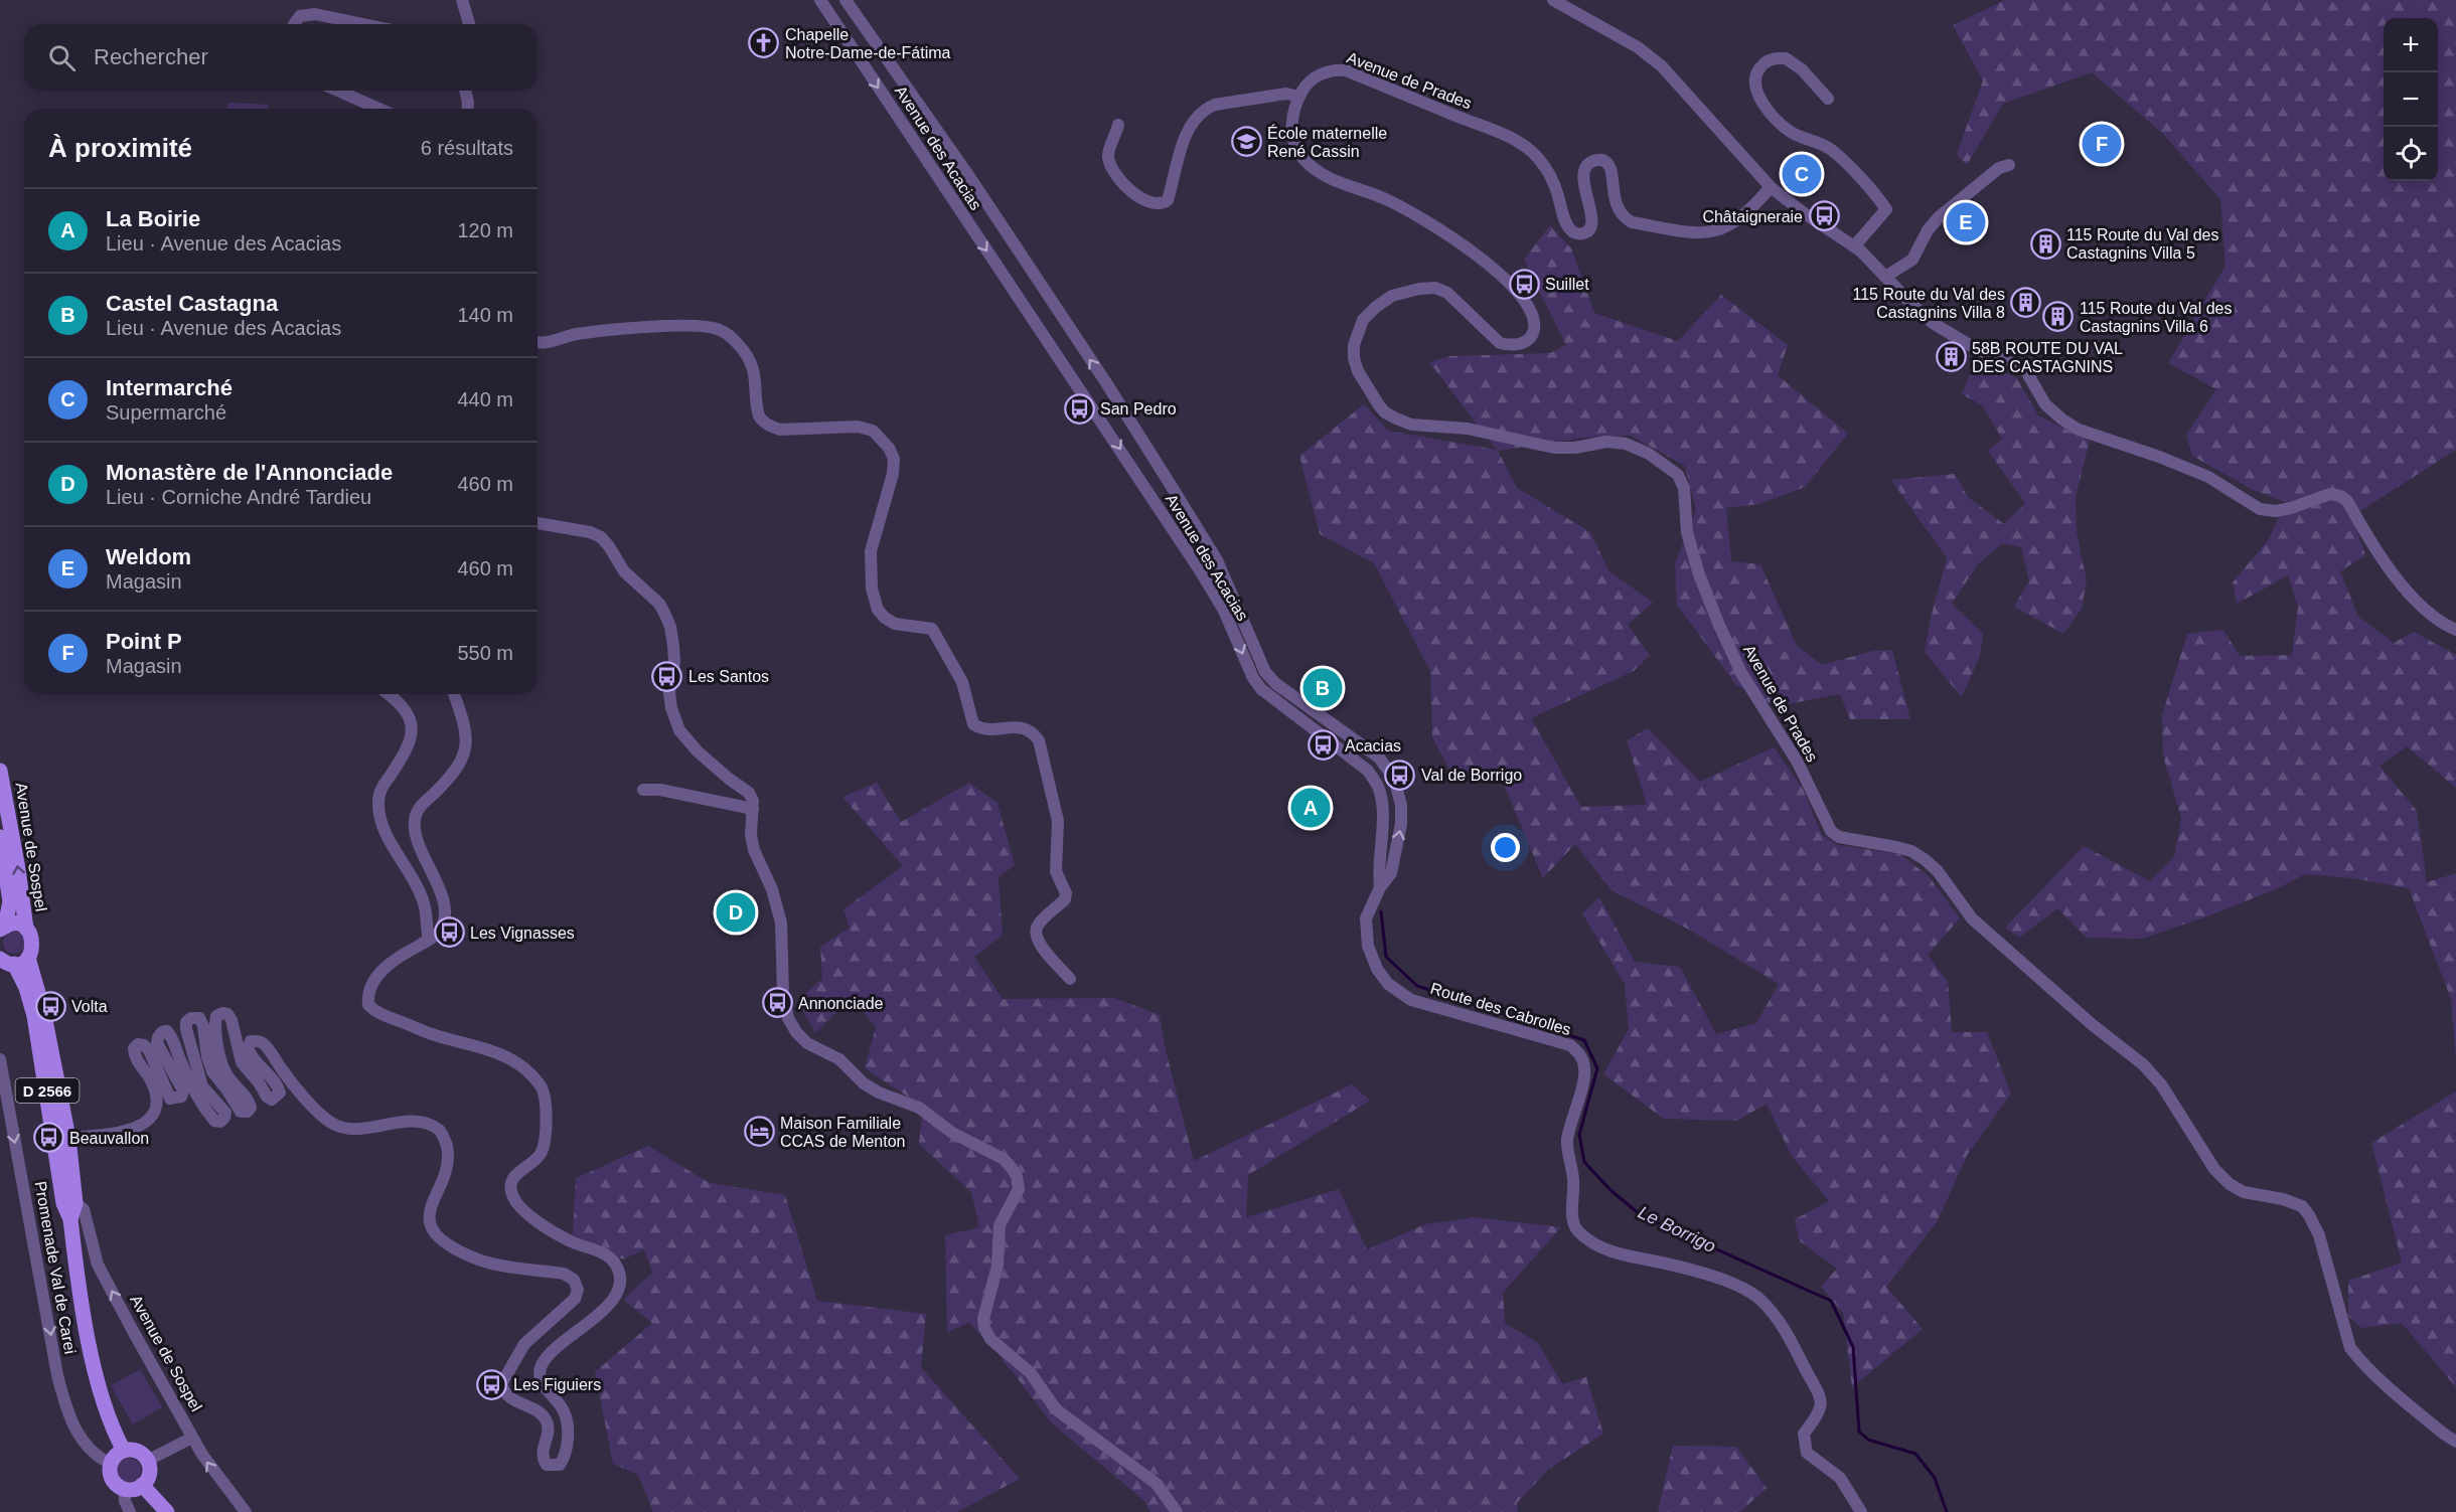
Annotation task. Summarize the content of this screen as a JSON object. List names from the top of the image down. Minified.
{"streets":{"main road":["Avenue de Sospel","D 2566"],"street":["Avenue de Prades","Avenue des Acacias","Route des Cabrolles","Promenade Val de Carei"]},"crossings":[["Avenue des Acacias","Route des Cabrolles"],["Avenue de Sospel","Promenade Val de Carei"]],"one_way":["Promenade Val de Carei"],"water":["Le Borrigo"],"places":{"church":["Chapelle Notre-Dame-de-Fátima"],"school or university":["École maternelle René Cassin"],"bus stop":["Châtaigneraie","Suillet","San Pedro","Les Santos","Acacias","Val de Borrigo","Les Vignasses","Annonciade","Volta","Beauvallon","Les Figuiers"],"building":["115 Route du Val des Castagnins Villa 5","115 Route du Val des Castagnins Villa 8","115 Route du Val des Castagnins Villa 6","58B ROUTE DU VAL DES CASTAGNINS"],"hotel":["Maison Familiale CCAS de Menton"]},"page":{"map_buttons":["+","−"],"search":"Rechercher","heading":["À proximité","6 résultats"],"pins":["F","C","E","B","A","D"],"list":[{"mark":"A","name":"La Boirie","note":"Lieu · Avenue des Acacias","value":"120 m"},{"mark":"B","name":"Castel Castagna","note":"Lieu · Avenue des Acacias","value":"140 m"},{"mark":"C","name":"Intermarché","note":"Supermarché","value":"440 m"},{"mark":"D","name":"Monastère de l'Annonciade","note":"Lieu · Corniche André Tardieu","value":"460 m"},{"mark":"E","name":"Weldom","note":"Magasin","value":"460 m"},{"mark":"F","name":"Point P","note":"Magasin","value":"550 m"}]}}
